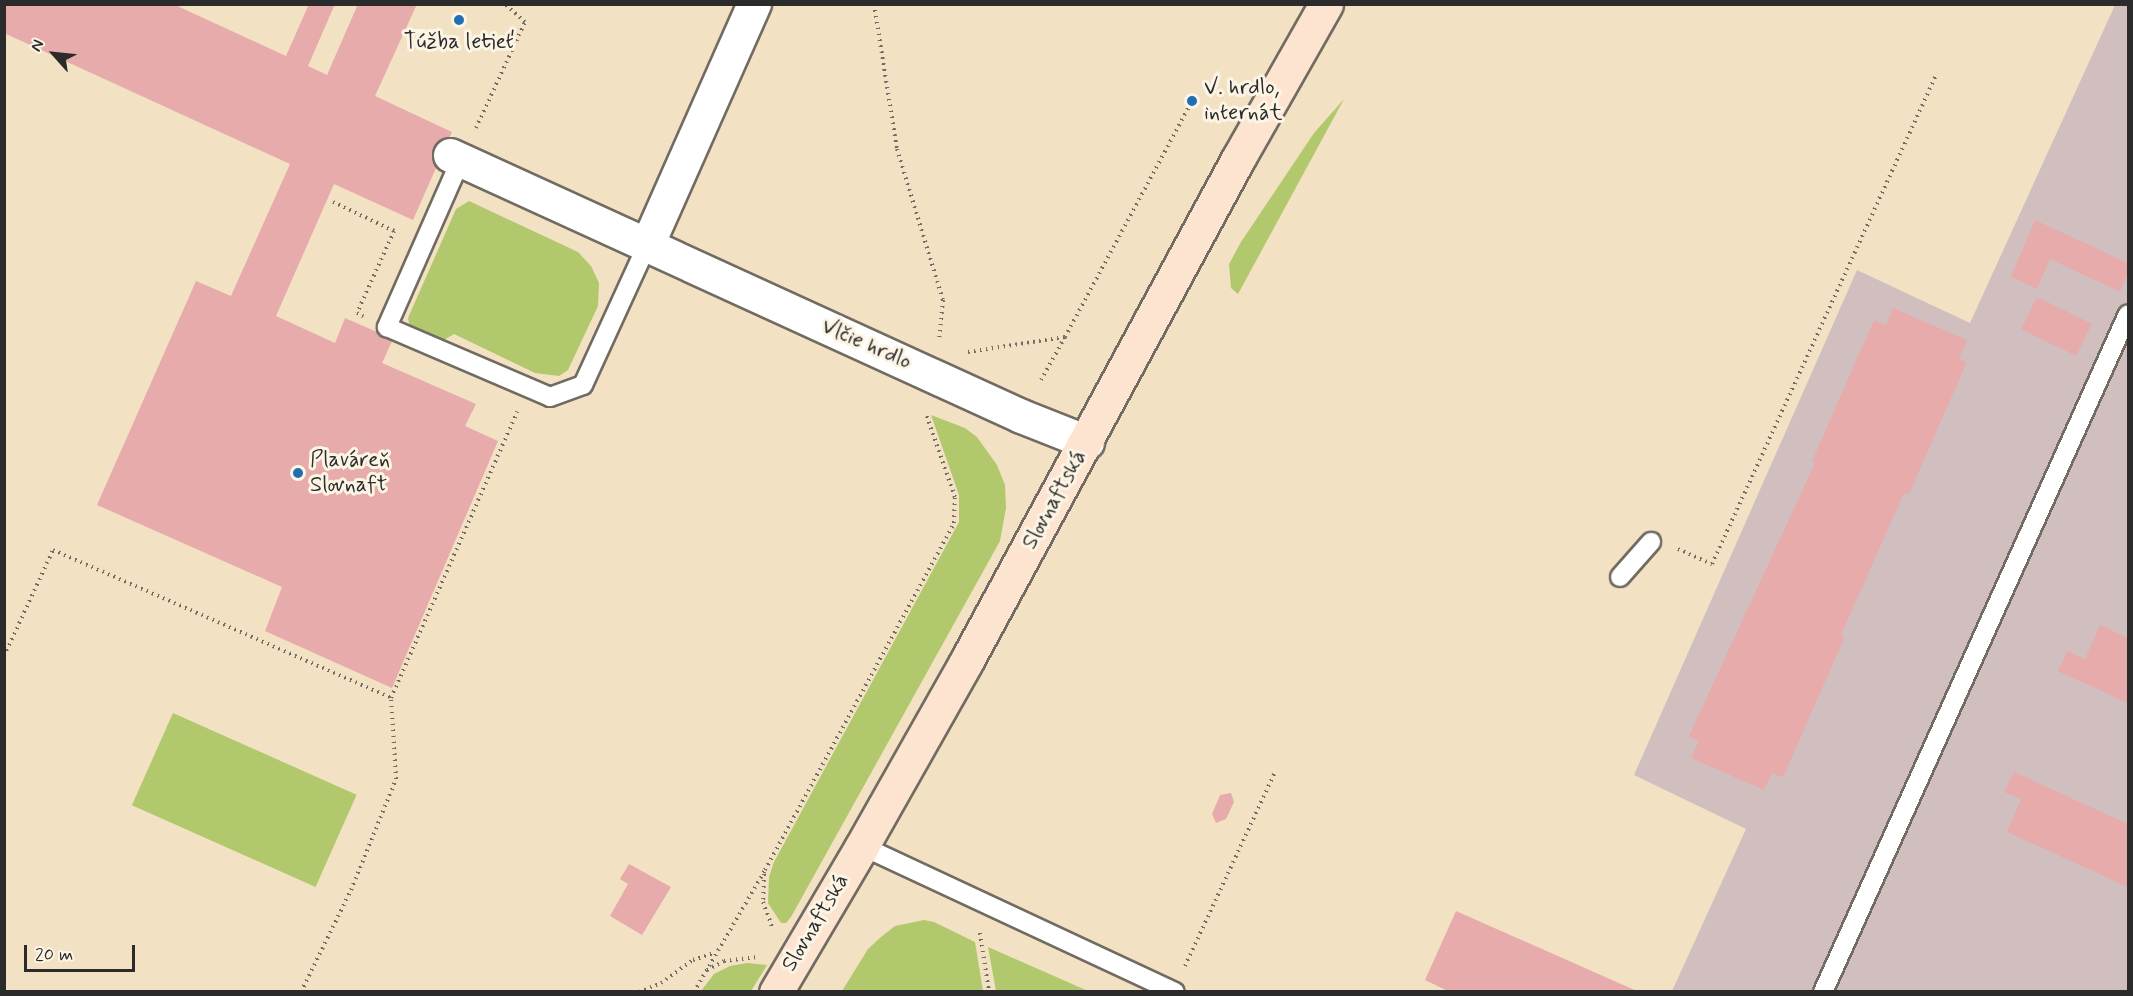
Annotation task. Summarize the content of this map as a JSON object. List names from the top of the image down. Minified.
{"streets":{"main road":["Slovnaftská"],"street":["Vlčie hrdlo"]},"crossings":[["Vlčie hrdlo","Slovnaftská"]],"places":["Túžba letieť","V. hrdlo, internát","Plaváreň Slovnaft"],"scale_bar":"20 m","north":"top left"}
